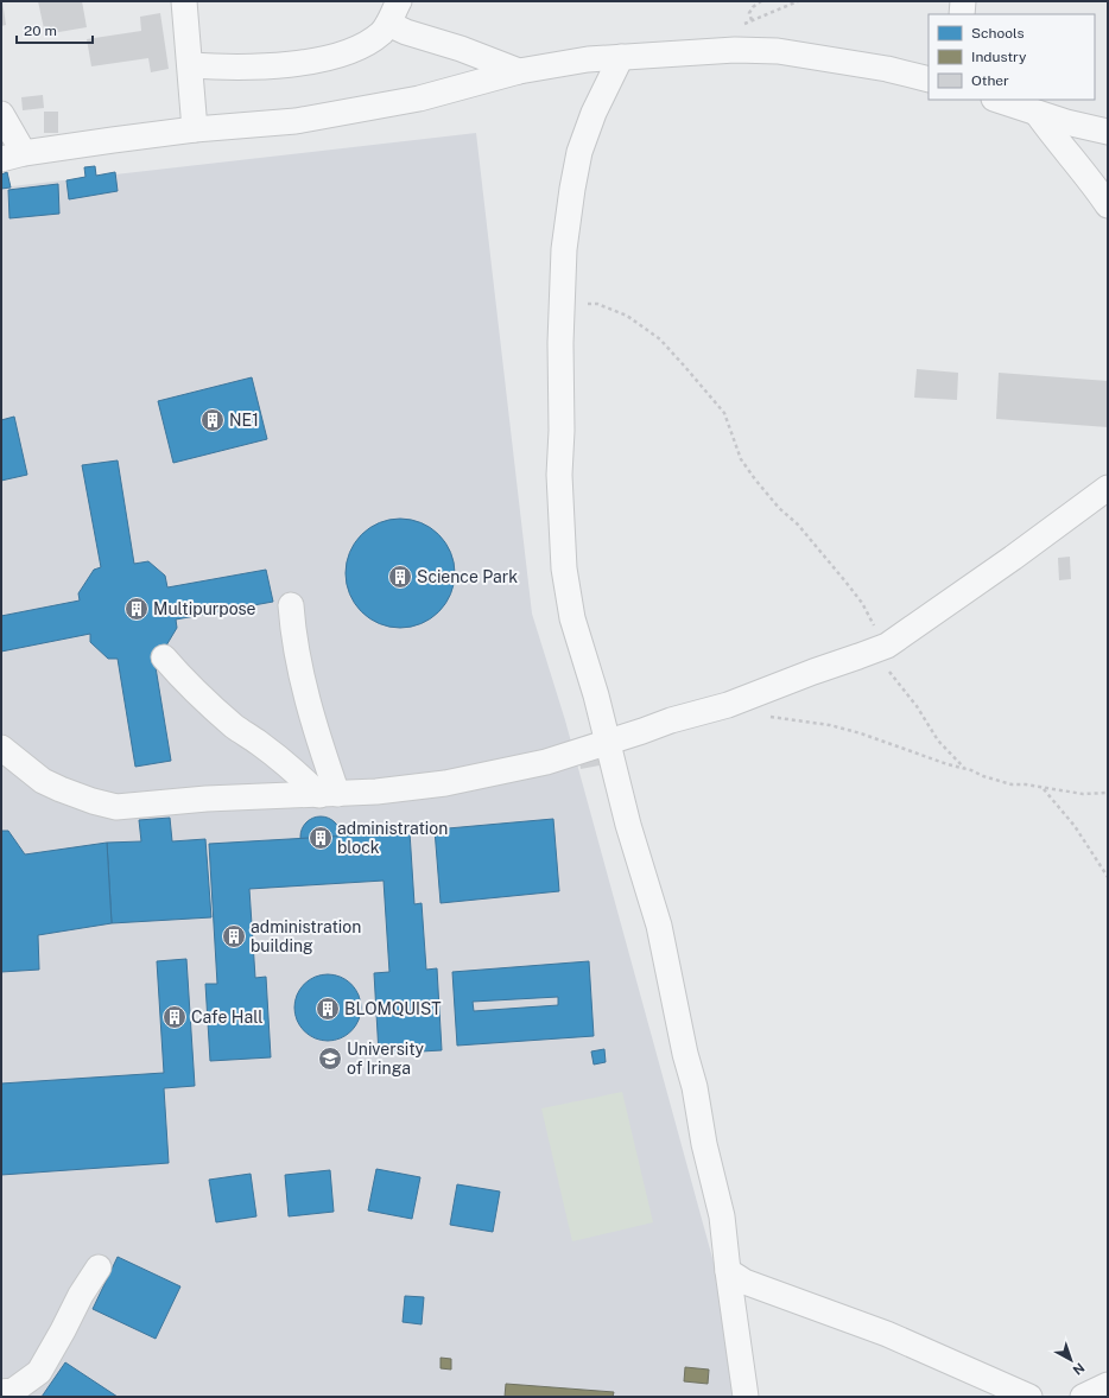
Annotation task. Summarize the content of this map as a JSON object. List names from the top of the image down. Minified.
{"places":{"building":["NE1","Science Park","Multipurpose","administration block","administration building","BLOMQUIST","Cafe Hall"],"school or university":["University of Iringa"]},"legend":["Schools","Industry","Other"],"scale_bar":"20 m","north":"bottom right"}
